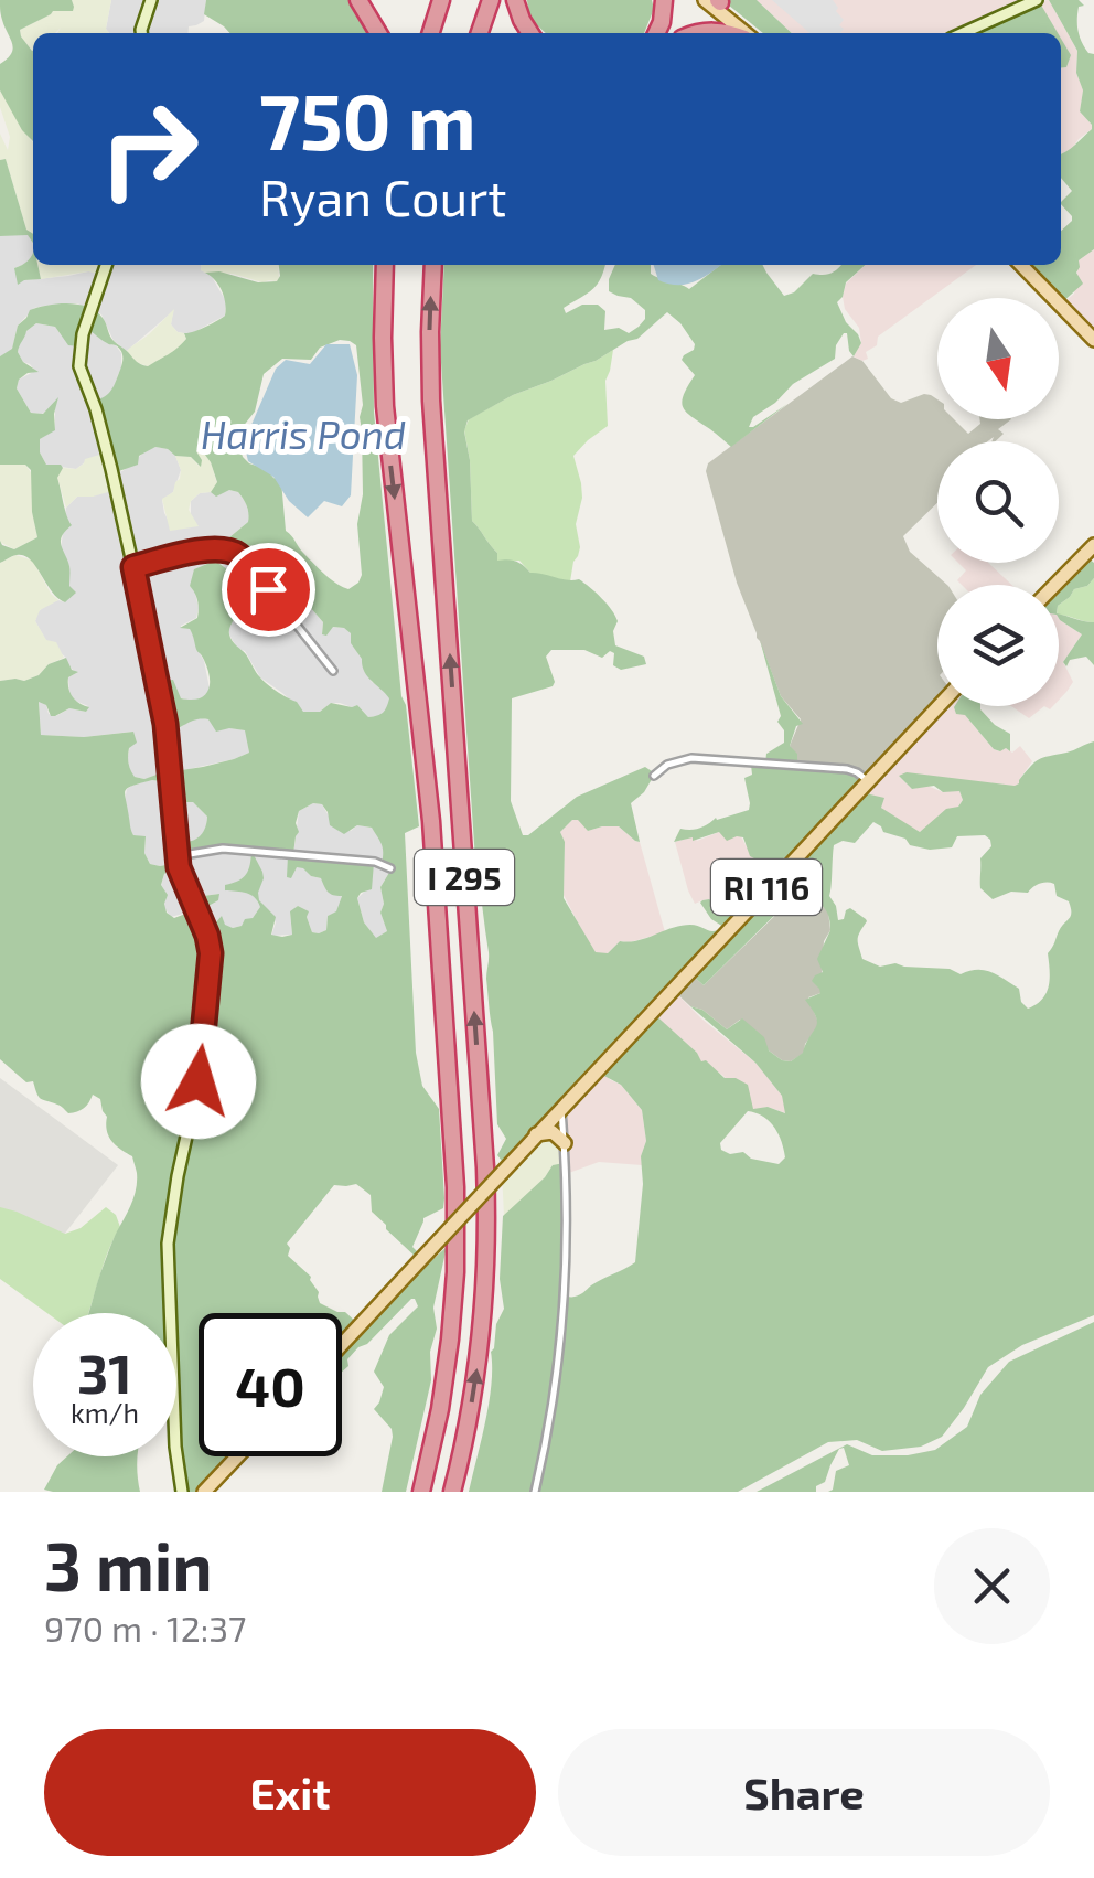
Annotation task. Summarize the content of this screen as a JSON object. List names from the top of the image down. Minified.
{"streets":{"highway":["I 295"],"main road":["RI 116"]},"water":["Harris Pond"],"north":"bottom","page":{"turn":["750 m","Ryan Court"],"speed":"31 km/h","limit":"40","heading":["3 min","970 m · 12:37"],"buttons":["Exit","Share"]}}
